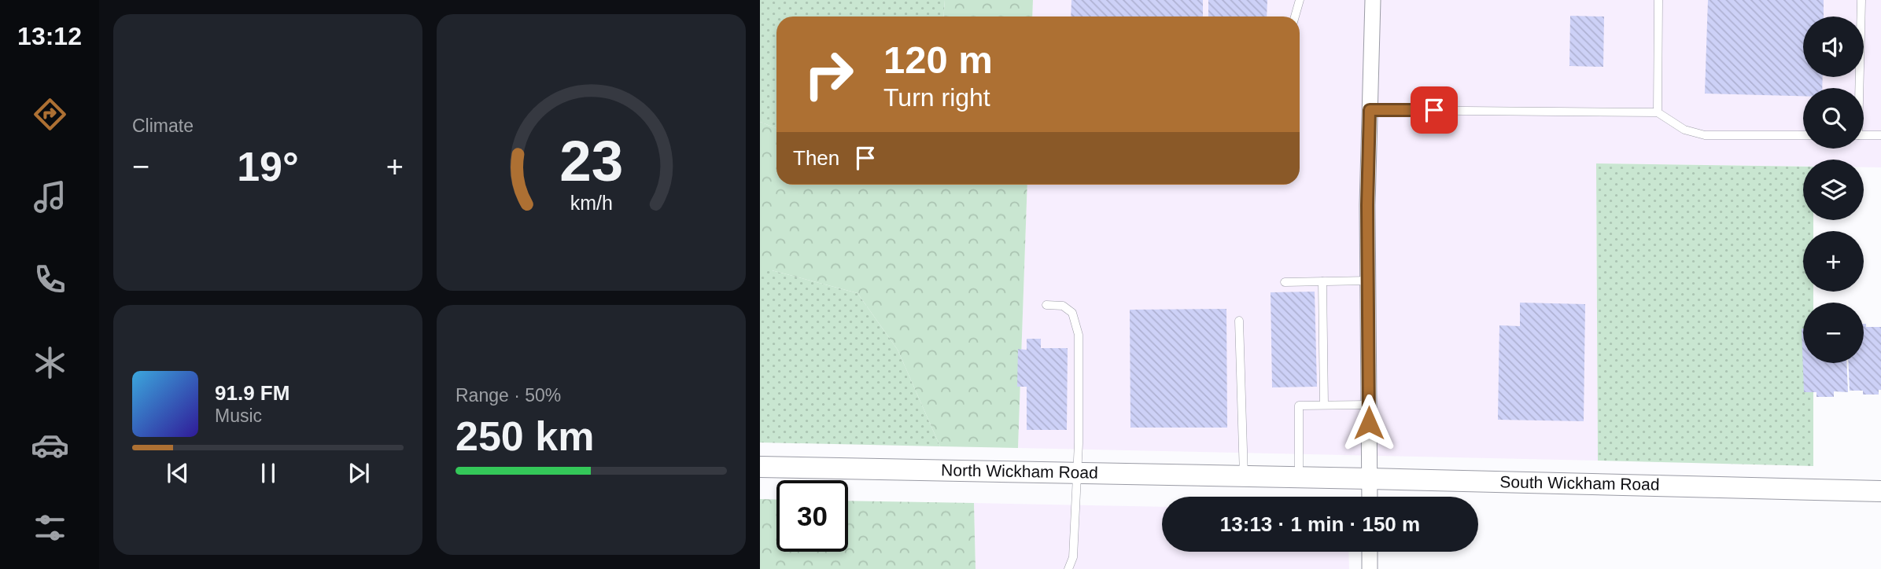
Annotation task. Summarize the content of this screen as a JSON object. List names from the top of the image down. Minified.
{"streets":{"main road":["North Wickham Road","South Wickham Road"]},"crossings":[["North Wickham Road","South Wickham Road"]],"page":{"tabs":"13:12","tile":["Climate",["Range · 50%","250 km"]],"map_buttons":["+","−"],"turn":["120 m","Turn right"],"then":"Then","heat":["−","19°","+"],"song":["91.9 FM","Music"],"limit":"30","trip":"13:13 · 1 min · 150 m","gauge":["23","km/h"]}}
